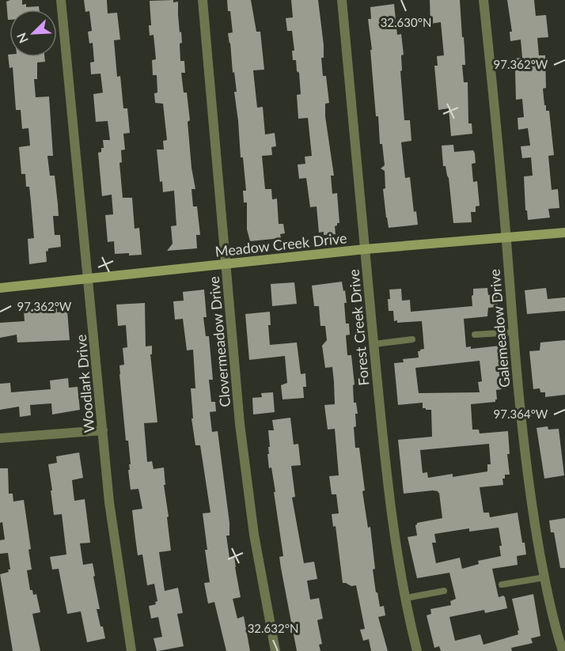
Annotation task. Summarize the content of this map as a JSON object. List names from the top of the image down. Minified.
{"streets":{"street":["Meadow Creek Drive","Forest Creek Drive","Galemeadow Drive","Clovermeadow Drive","Woodlark Drive"]},"crossings":[["Meadow Creek Drive","Forest Creek Drive"],["Meadow Creek Drive","Galemeadow Drive"],["Meadow Creek Drive","Clovermeadow Drive"],["Meadow Creek Drive","Woodlark Drive"]],"north":"bottom left","coordinates":["32.630°N","97.362°W","97.364°W","32.632°N"]}
